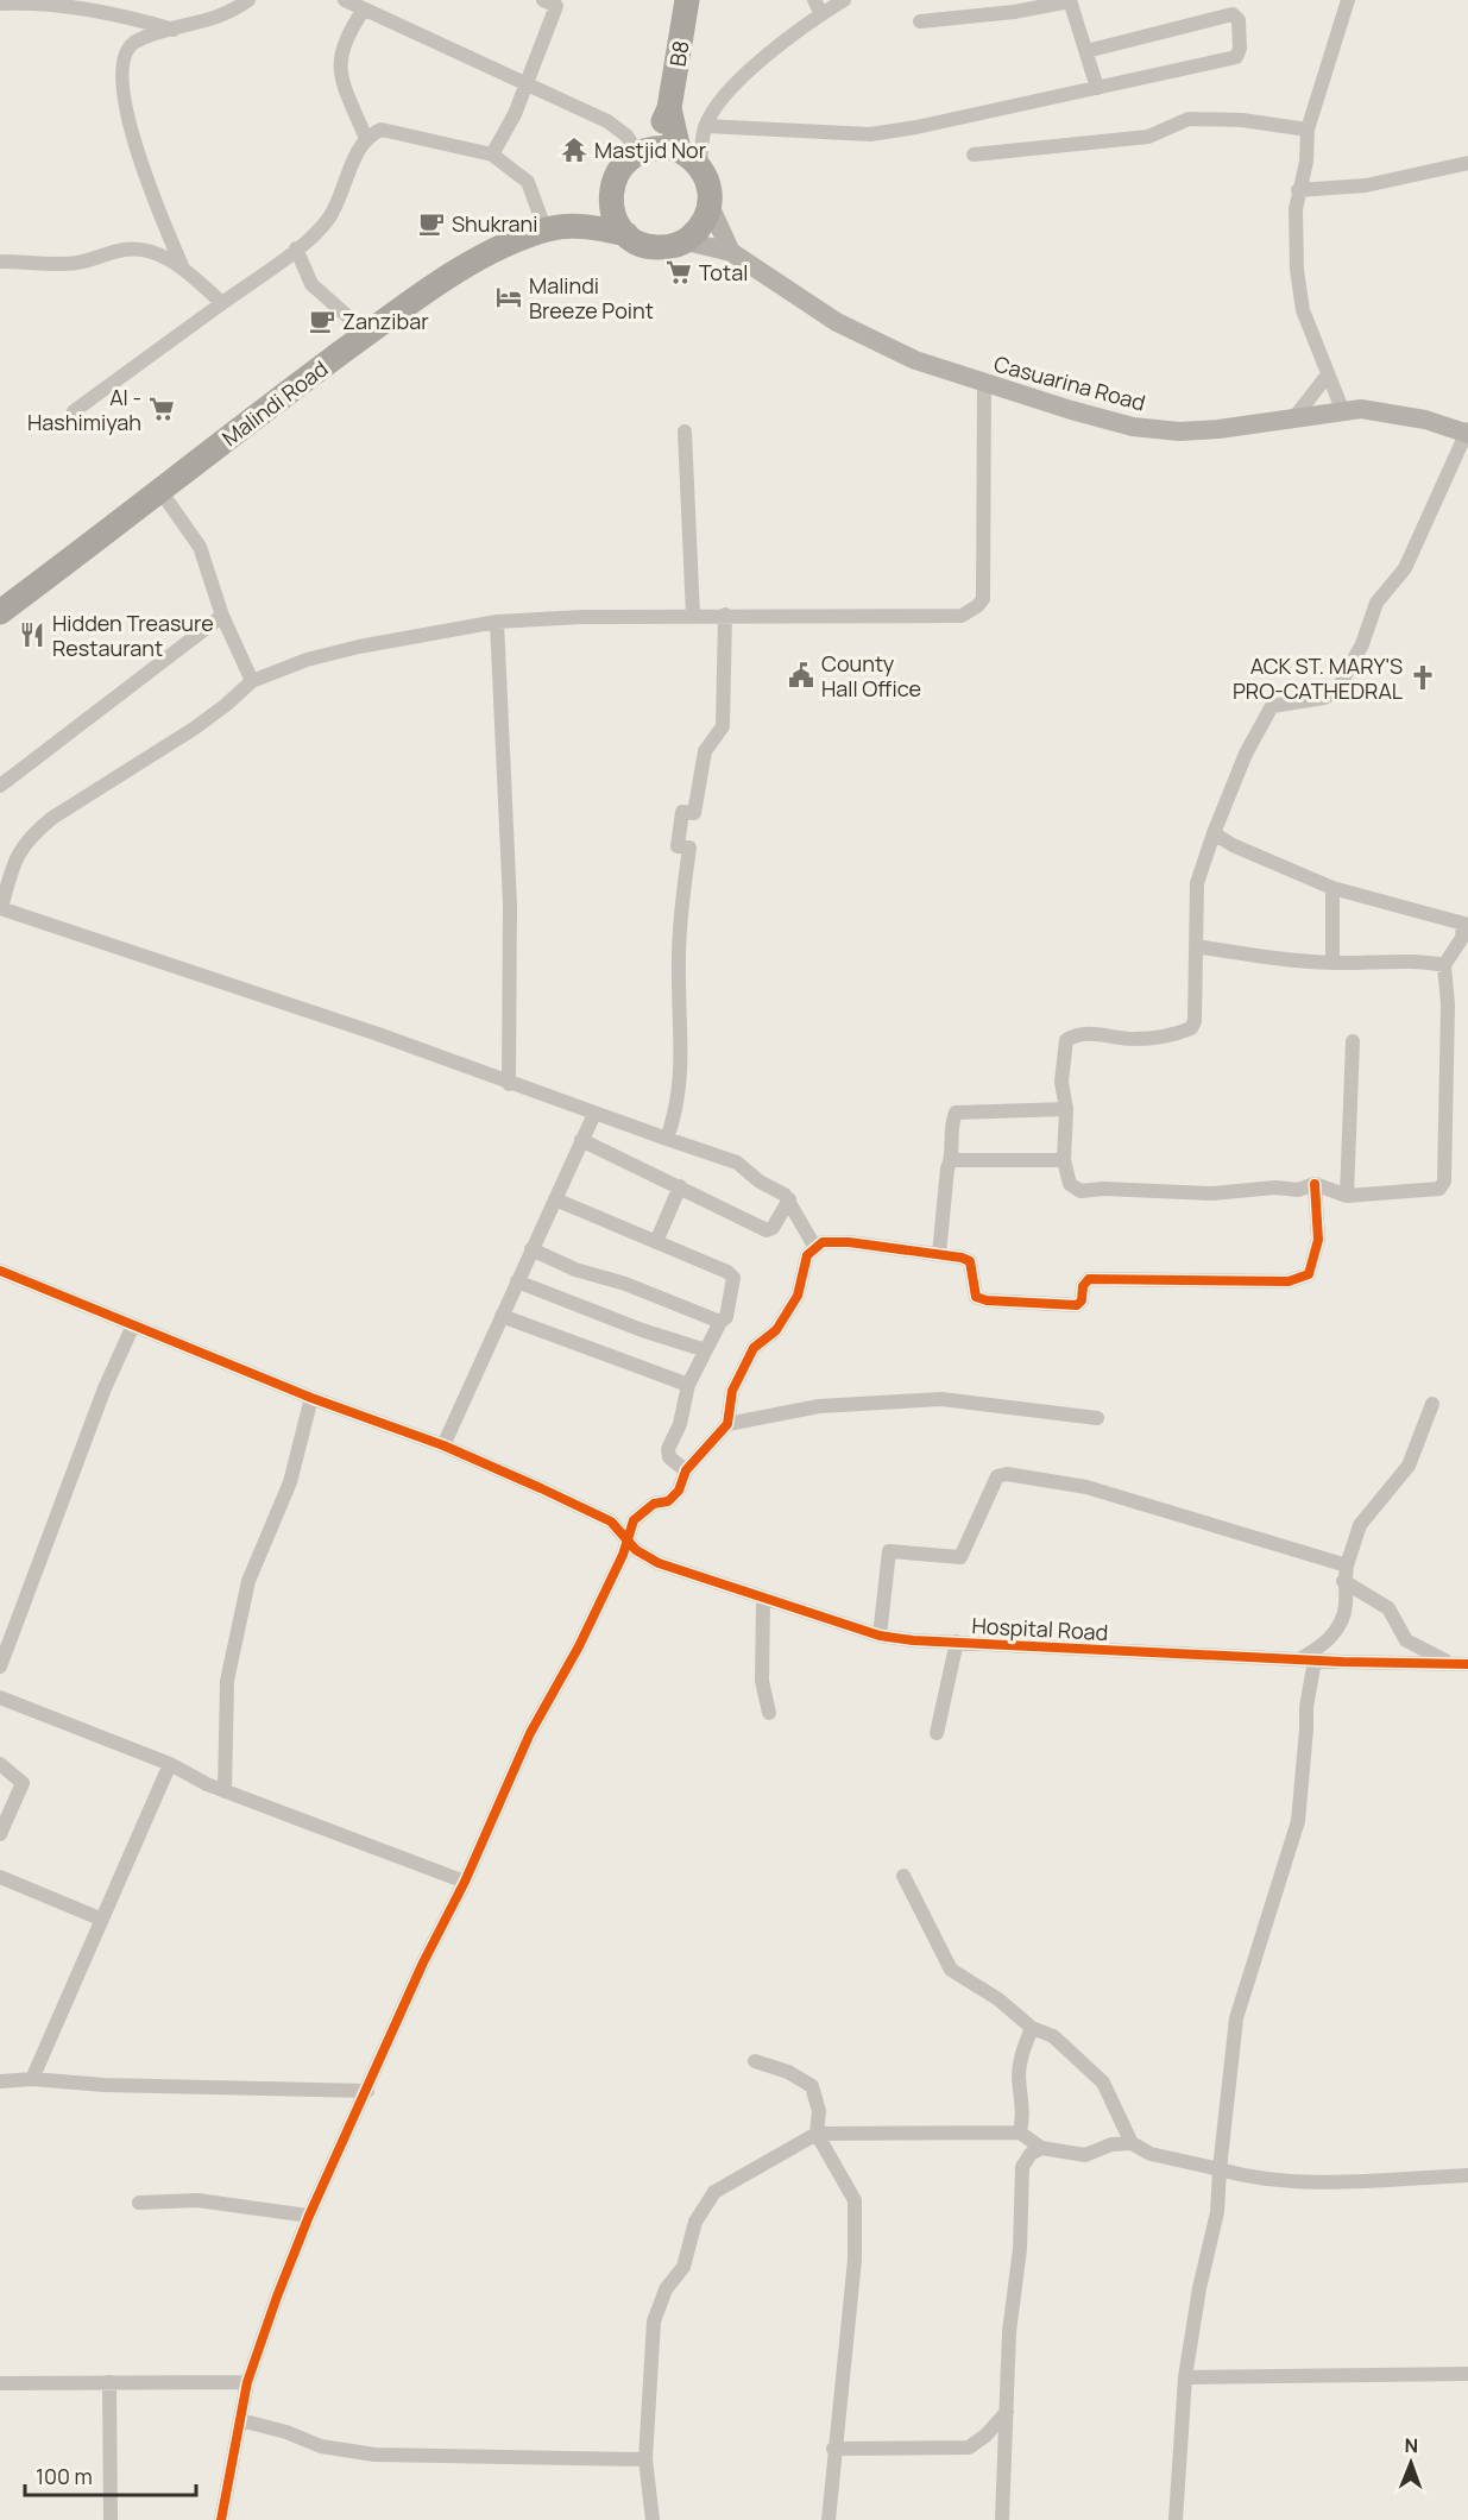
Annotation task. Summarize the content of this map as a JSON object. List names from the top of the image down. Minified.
{"streets":{"highway":["B8","Malindi Road"],"street":["Casuarina Road","Hospital Road"]},"places":{"temple":["Mastjid Nor"],"cafe":["Shukrani","Zanzibar"],"supermarket":["Total","Al - Hashimiyah"],"hotel":["Malindi Breeze Point"],"restaurant":["Hidden Treasure Restaurant"],"public building":["County Hall Office"],"church":["ACK ST. MARY'S PRO-CATHEDRAL"]},"scale_bar":"100 m","north":"top"}
